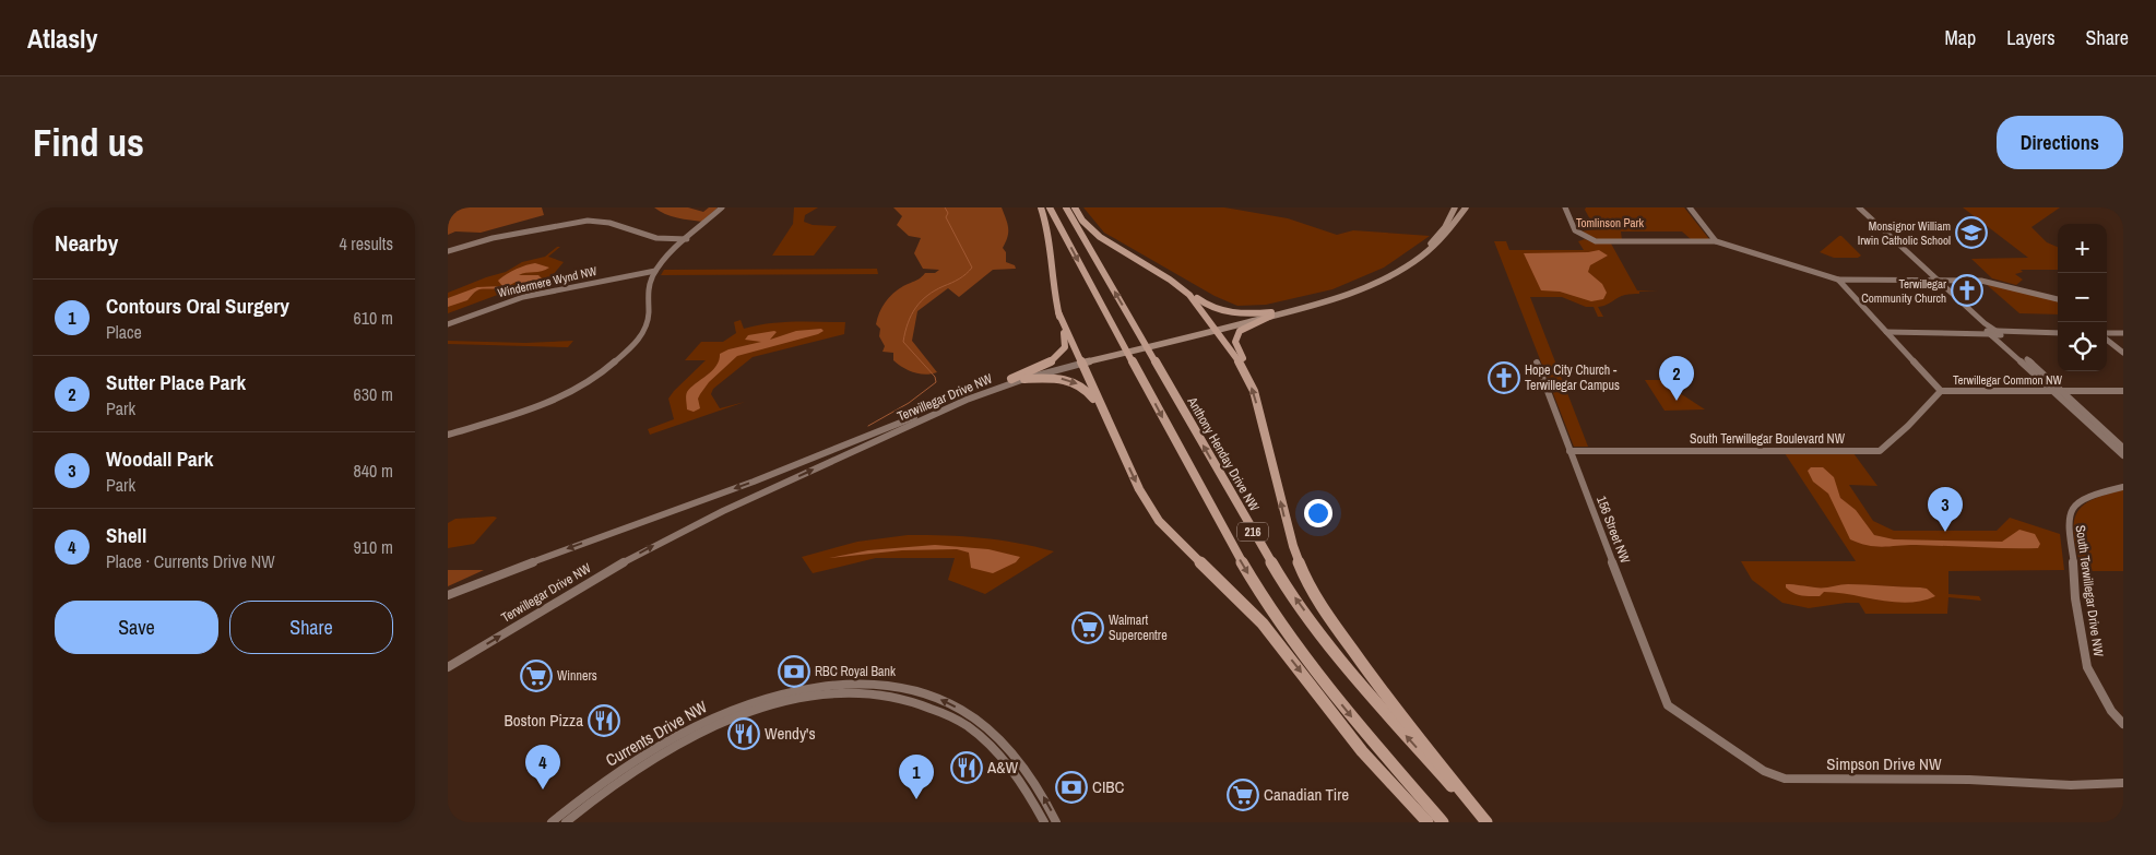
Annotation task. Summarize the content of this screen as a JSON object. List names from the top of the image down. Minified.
{"streets":{"highway":["Anthony Henday Drive NW","216"],"main road":["Terwillegar Drive NW"],"street":["Windermere Wynd NW","Terwillegar Common NW","South Terwillegar Boulevard NW","156 Street NW","South Terwillegar Drive NW","Currents Drive NW","Simpson Drive NW"]},"crossings":[["Terwillegar Common NW","South Terwillegar Boulevard NW"],["South Terwillegar Boulevard NW","156 Street NW"],["156 Street NW","Simpson Drive NW"]],"one_way":["Currents Drive NW"],"parks":["Tomlinson Park"],"places":{"school or university":["Monsignor William Irwin Catholic School"],"church":["Terwillegar Community Church","Hope City Church - Terwillegar Campus"],"supermarket":["Walmart Supercentre","Winners","Canadian Tire"],"bank":["RBC Royal Bank","CIBC"],"restaurant":["Boston Pizza","Wendy's","A&W"]},"page":{"header":"Atlasly","nav":["Map","Layers","Share"],"buttons":["Directions",["Save","Share"]],"title":"Find us","heading":["Nearby","4 results"],"map_buttons":["+","−"],"list":[{"mark":"1","name":"Contours Oral Surgery","note":"Place","value":"610 m"},{"mark":"2","name":"Sutter Place Park","note":"Park","value":"630 m"},{"mark":"3","name":"Woodall Park","note":"Park","value":"840 m"},{"mark":"4","name":"Shell","note":"Place · Currents Drive NW","value":"910 m"}],"pins":["2","3","4","1"]}}
